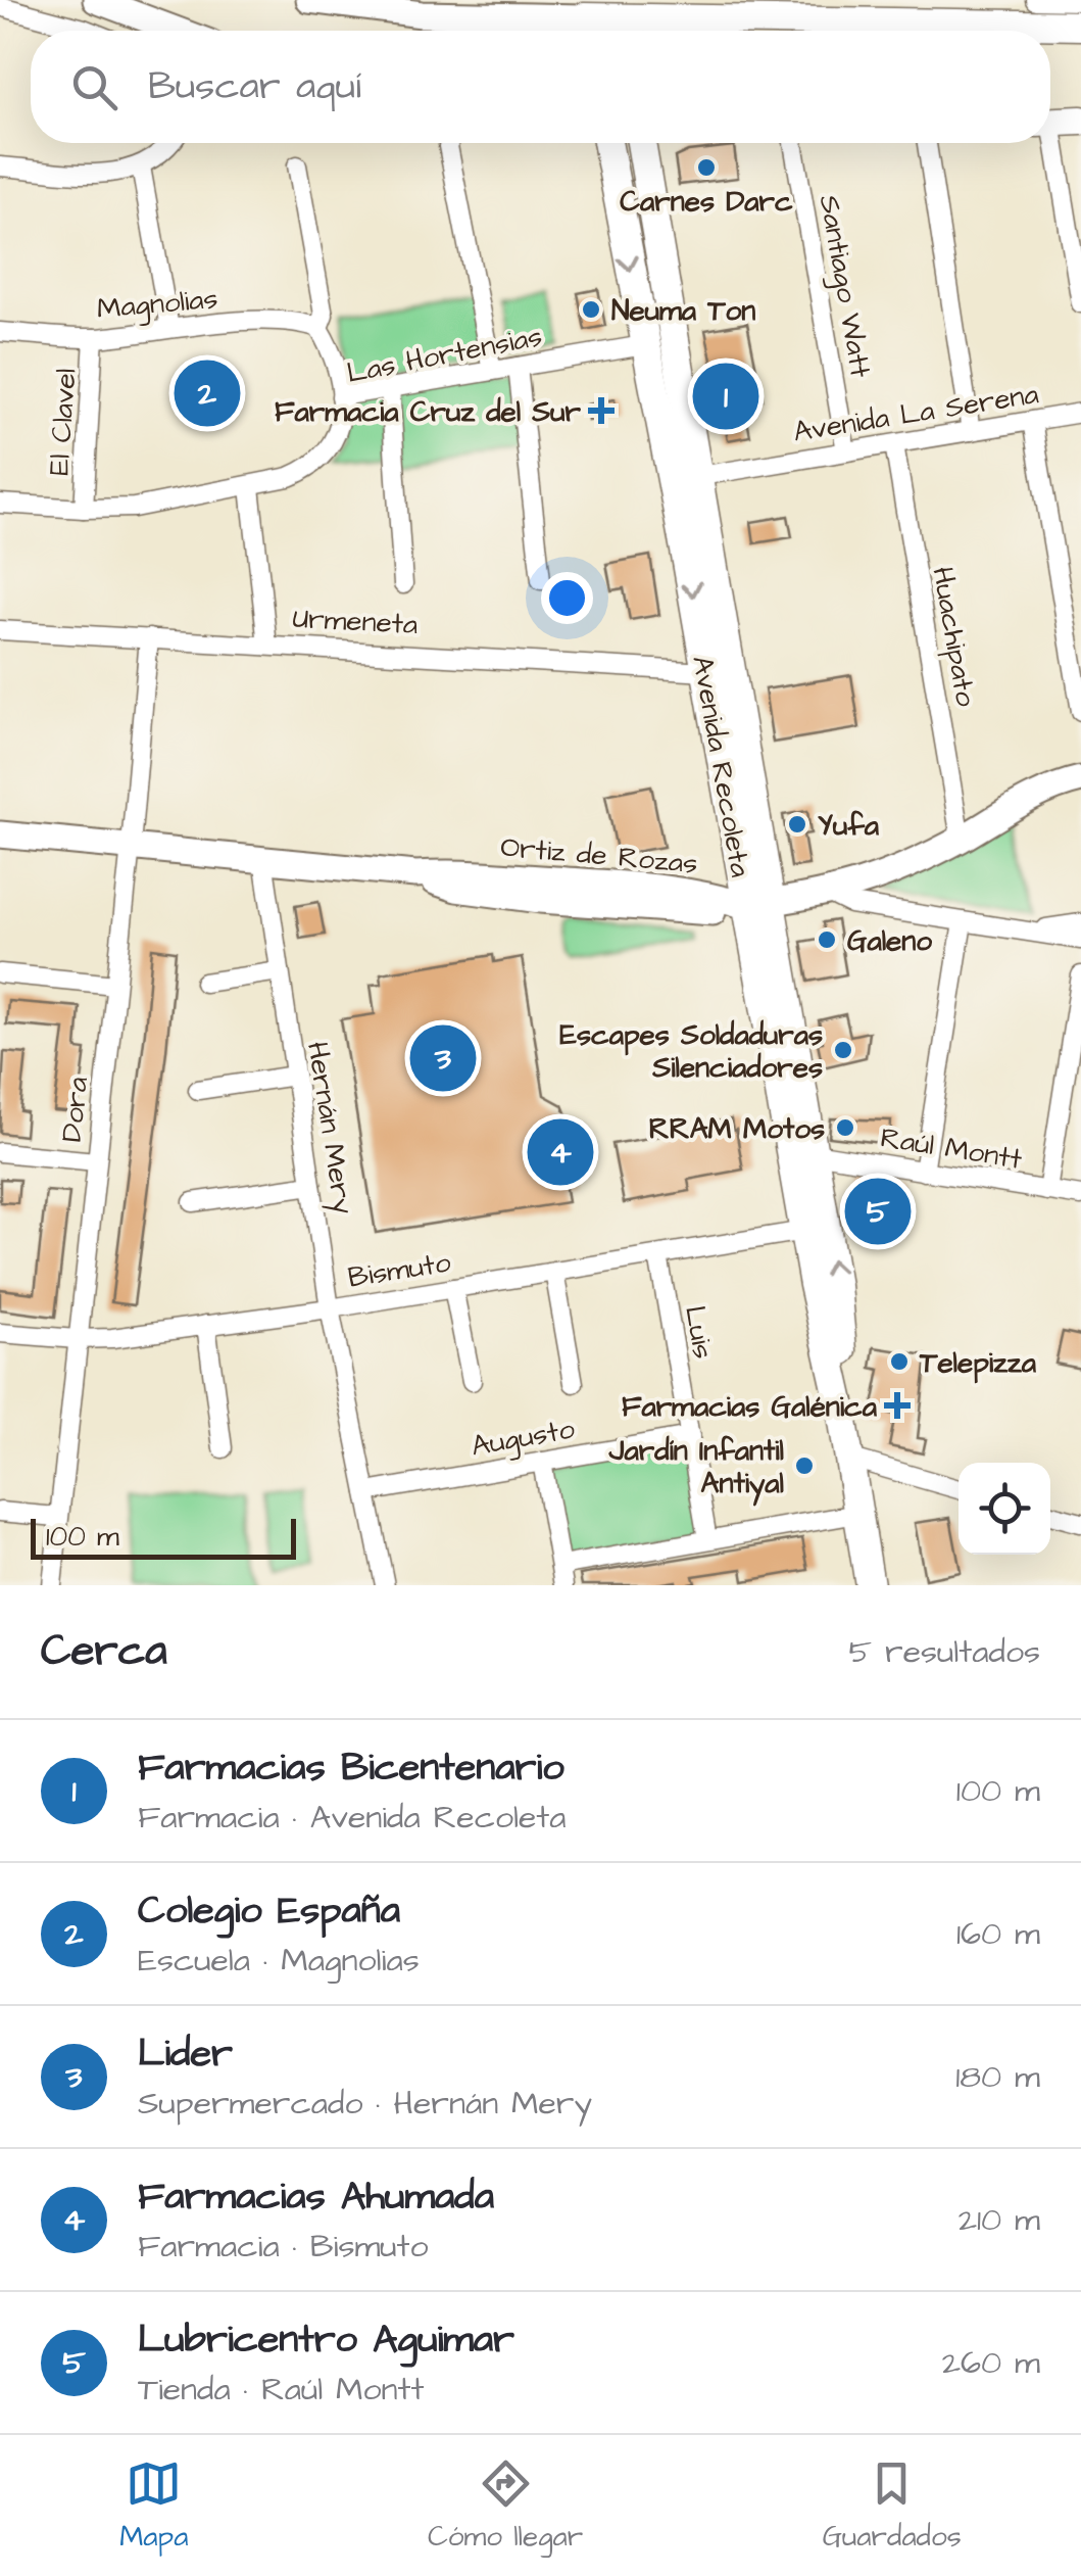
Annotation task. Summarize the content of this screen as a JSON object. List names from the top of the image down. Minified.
{"streets":{"main road":["Avenida Recoleta"],"street":["Santiago Watt","Magnolias","Las Hortensias","Avenida La Serena","El Clavel","Urmeneta","Huachipato","Ortiz de Rozas","Dora","Hernán Mery","Raúl Montt","Bismuto","Luis","Augusto"]},"crossings":[["Santiago Watt","Avenida La Serena"],["Magnolias","El Clavel"],["Las Hortensias","El Clavel"],["Las Hortensias","Avenida Recoleta"],["Avenida La Serena","Huachipato"],["Avenida La Serena","Avenida Recoleta"],["Urmeneta","Avenida Recoleta"],["Urmeneta","Dora"],["Avenida Recoleta","Ortiz de Rozas"],["Avenida Recoleta","Raúl Montt"],["Avenida Recoleta","Bismuto"],["Ortiz de Rozas","Dora"],["Ortiz de Rozas","Hernán Mery"],["Dora","Bismuto"],["Hernán Mery","Bismuto"],["Hernán Mery","Augusto"],["Bismuto","Luis"],["Luis","Augusto"]],"places":{"other":["Carnes Darc","Neuma Ton","Yufa","Galeno","Escapes Soldaduras Silenciadores","RRAM Motos","Telepizza","Jardín Infantil Antiyal"],"health":["Farmacia Cruz del Sur","Farmacias Galénica"]},"scale_bar":"100 m","page":{"search":"Buscar aquí","pins":["2","1","3","4","5"],"scale":"100 m","heading":["Cerca","5 resultados"],"list":[{"mark":"1","name":"Farmacias Bicentenario","note":"Farmacia · Avenida Recoleta","value":"100 m"},{"mark":"2","name":"Colegio España","note":"Escuela · Magnolias","value":"160 m"},{"mark":"3","name":"Lider","note":"Supermercado · Hernán Mery","value":"180 m"},{"mark":"4","name":"Farmacias Ahumada","note":"Farmacia · Bismuto","value":"210 m"},{"mark":"5","name":"Lubricentro Aguimar","note":"Tienda · Raúl Montt","value":"260 m"}],"nav":["Mapa","Cómo llegar","Guardados"]}}
